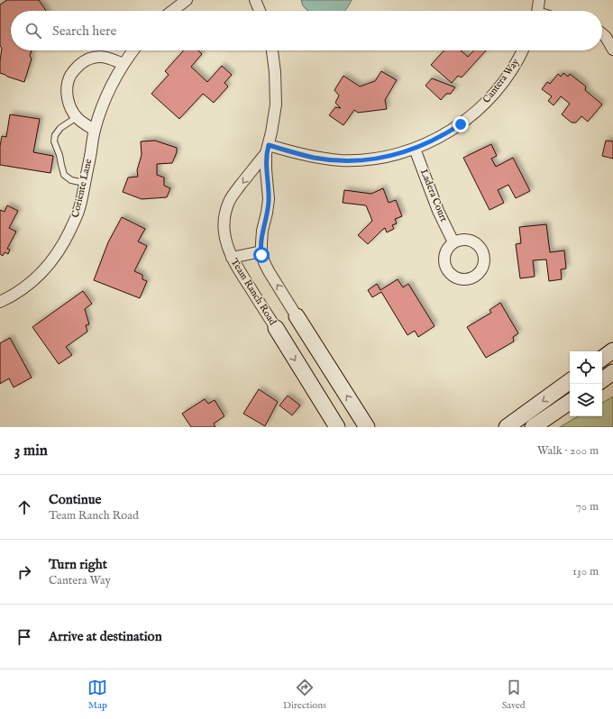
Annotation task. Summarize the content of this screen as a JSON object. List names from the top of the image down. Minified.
{"streets":{"street":["Cantera Way","Coriente Lane","Ladera Court","Team Ranch Road"]},"crossings":[["Cantera Way","Ladera Court"],["Cantera Way","Team Ranch Road"]],"page":{"search":"Search here","heading":["3 min","Walk · 200 m"],"list":[["Continue","Team Ranch Road","70 m"],["Turn right","Cantera Way","130 m"],"Arrive at destination"],"nav":["Map","Directions","Saved"]}}
